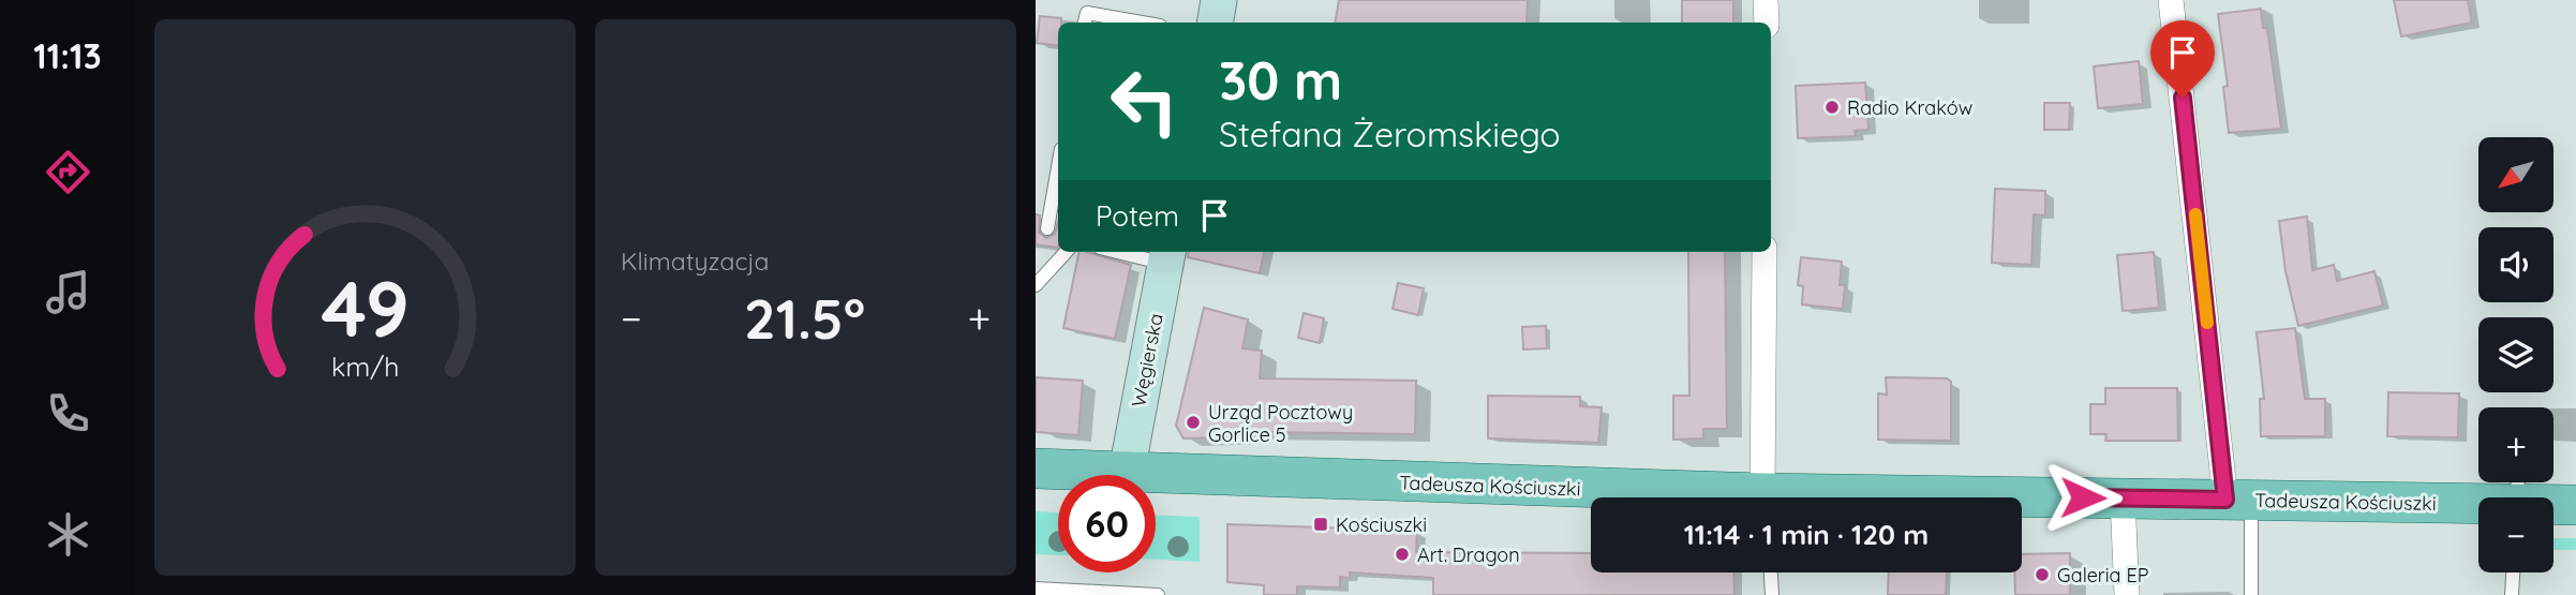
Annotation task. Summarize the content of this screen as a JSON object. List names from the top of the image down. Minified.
{"streets":{"main road":["Węgierska","Tadeusza Kościuszki"]},"crossings":[["Węgierska","Tadeusza Kościuszki"]],"places":{"other":["Radio Kraków","Urząd Pocztowy Gorlice 5","Art. Dragon","Galeria EP"],"transit":["Kościuszki"]},"north":"bottom left","page":{"tabs":"11:13","tile":"Klimatyzacja","turn":["30 m","Stefana Żeromskiego"],"map_buttons":["+","−"],"then":"Potem","heat":["−","21.5°","+"],"limit":"60","trip":"11:14 · 1 min · 120 m","gauge":["49","km/h"]}}
